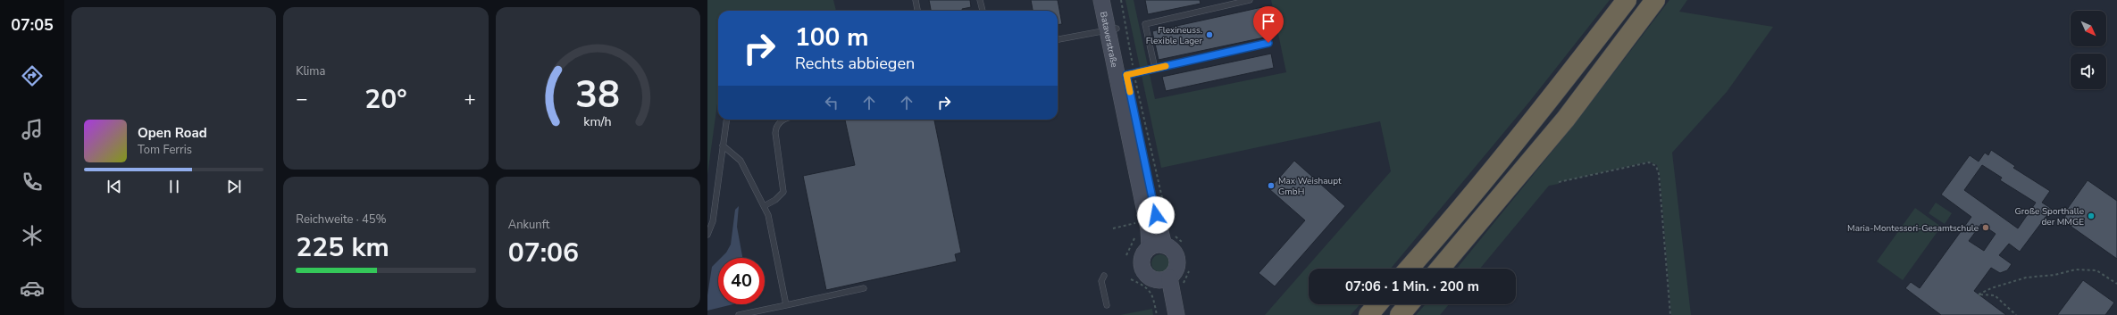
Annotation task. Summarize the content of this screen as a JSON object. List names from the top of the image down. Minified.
{"streets":{"street":["Bataverstraße"]},"places":["Flexineuss. Flexible Lager","Max Weishaupt GmbH","Große Sporthalle der MMGE","Maria-Montessori-Gesamtschule"],"north":"bottom right","page":{"tabs":"07:05","tile":["Klima",["Reichweite · 45%","225 km"],["Ankunft","07:06"]],"turn":["100 m","Rechts abbiegen"],"heat":["−","20°","+"],"song":["Open Road","Tom Ferris"],"limit":"40","trip":"07:06 · 1 Min. · 200 m","gauge":["38","km/h"]}}
